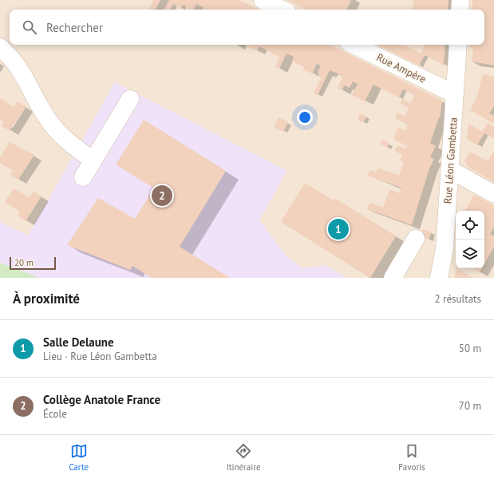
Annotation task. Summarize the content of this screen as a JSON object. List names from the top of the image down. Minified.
{"streets":{"street":["Rue Ampère","Rue Léon Gambetta"]},"crossings":[["Rue Ampère","Rue Léon Gambetta"]],"scale_bar":"20 m","page":{"search":"Rechercher","pins":["2","1"],"scale":"20 m","heading":["À proximité","2 résultats"],"list":[{"mark":"1","name":"Salle Delaune","note":"Lieu · Rue Léon Gambetta","value":"50 m"},{"mark":"2","name":"Collège Anatole France","note":"École","value":"70 m"}],"nav":["Carte","Itinéraire","Favoris"]}}
